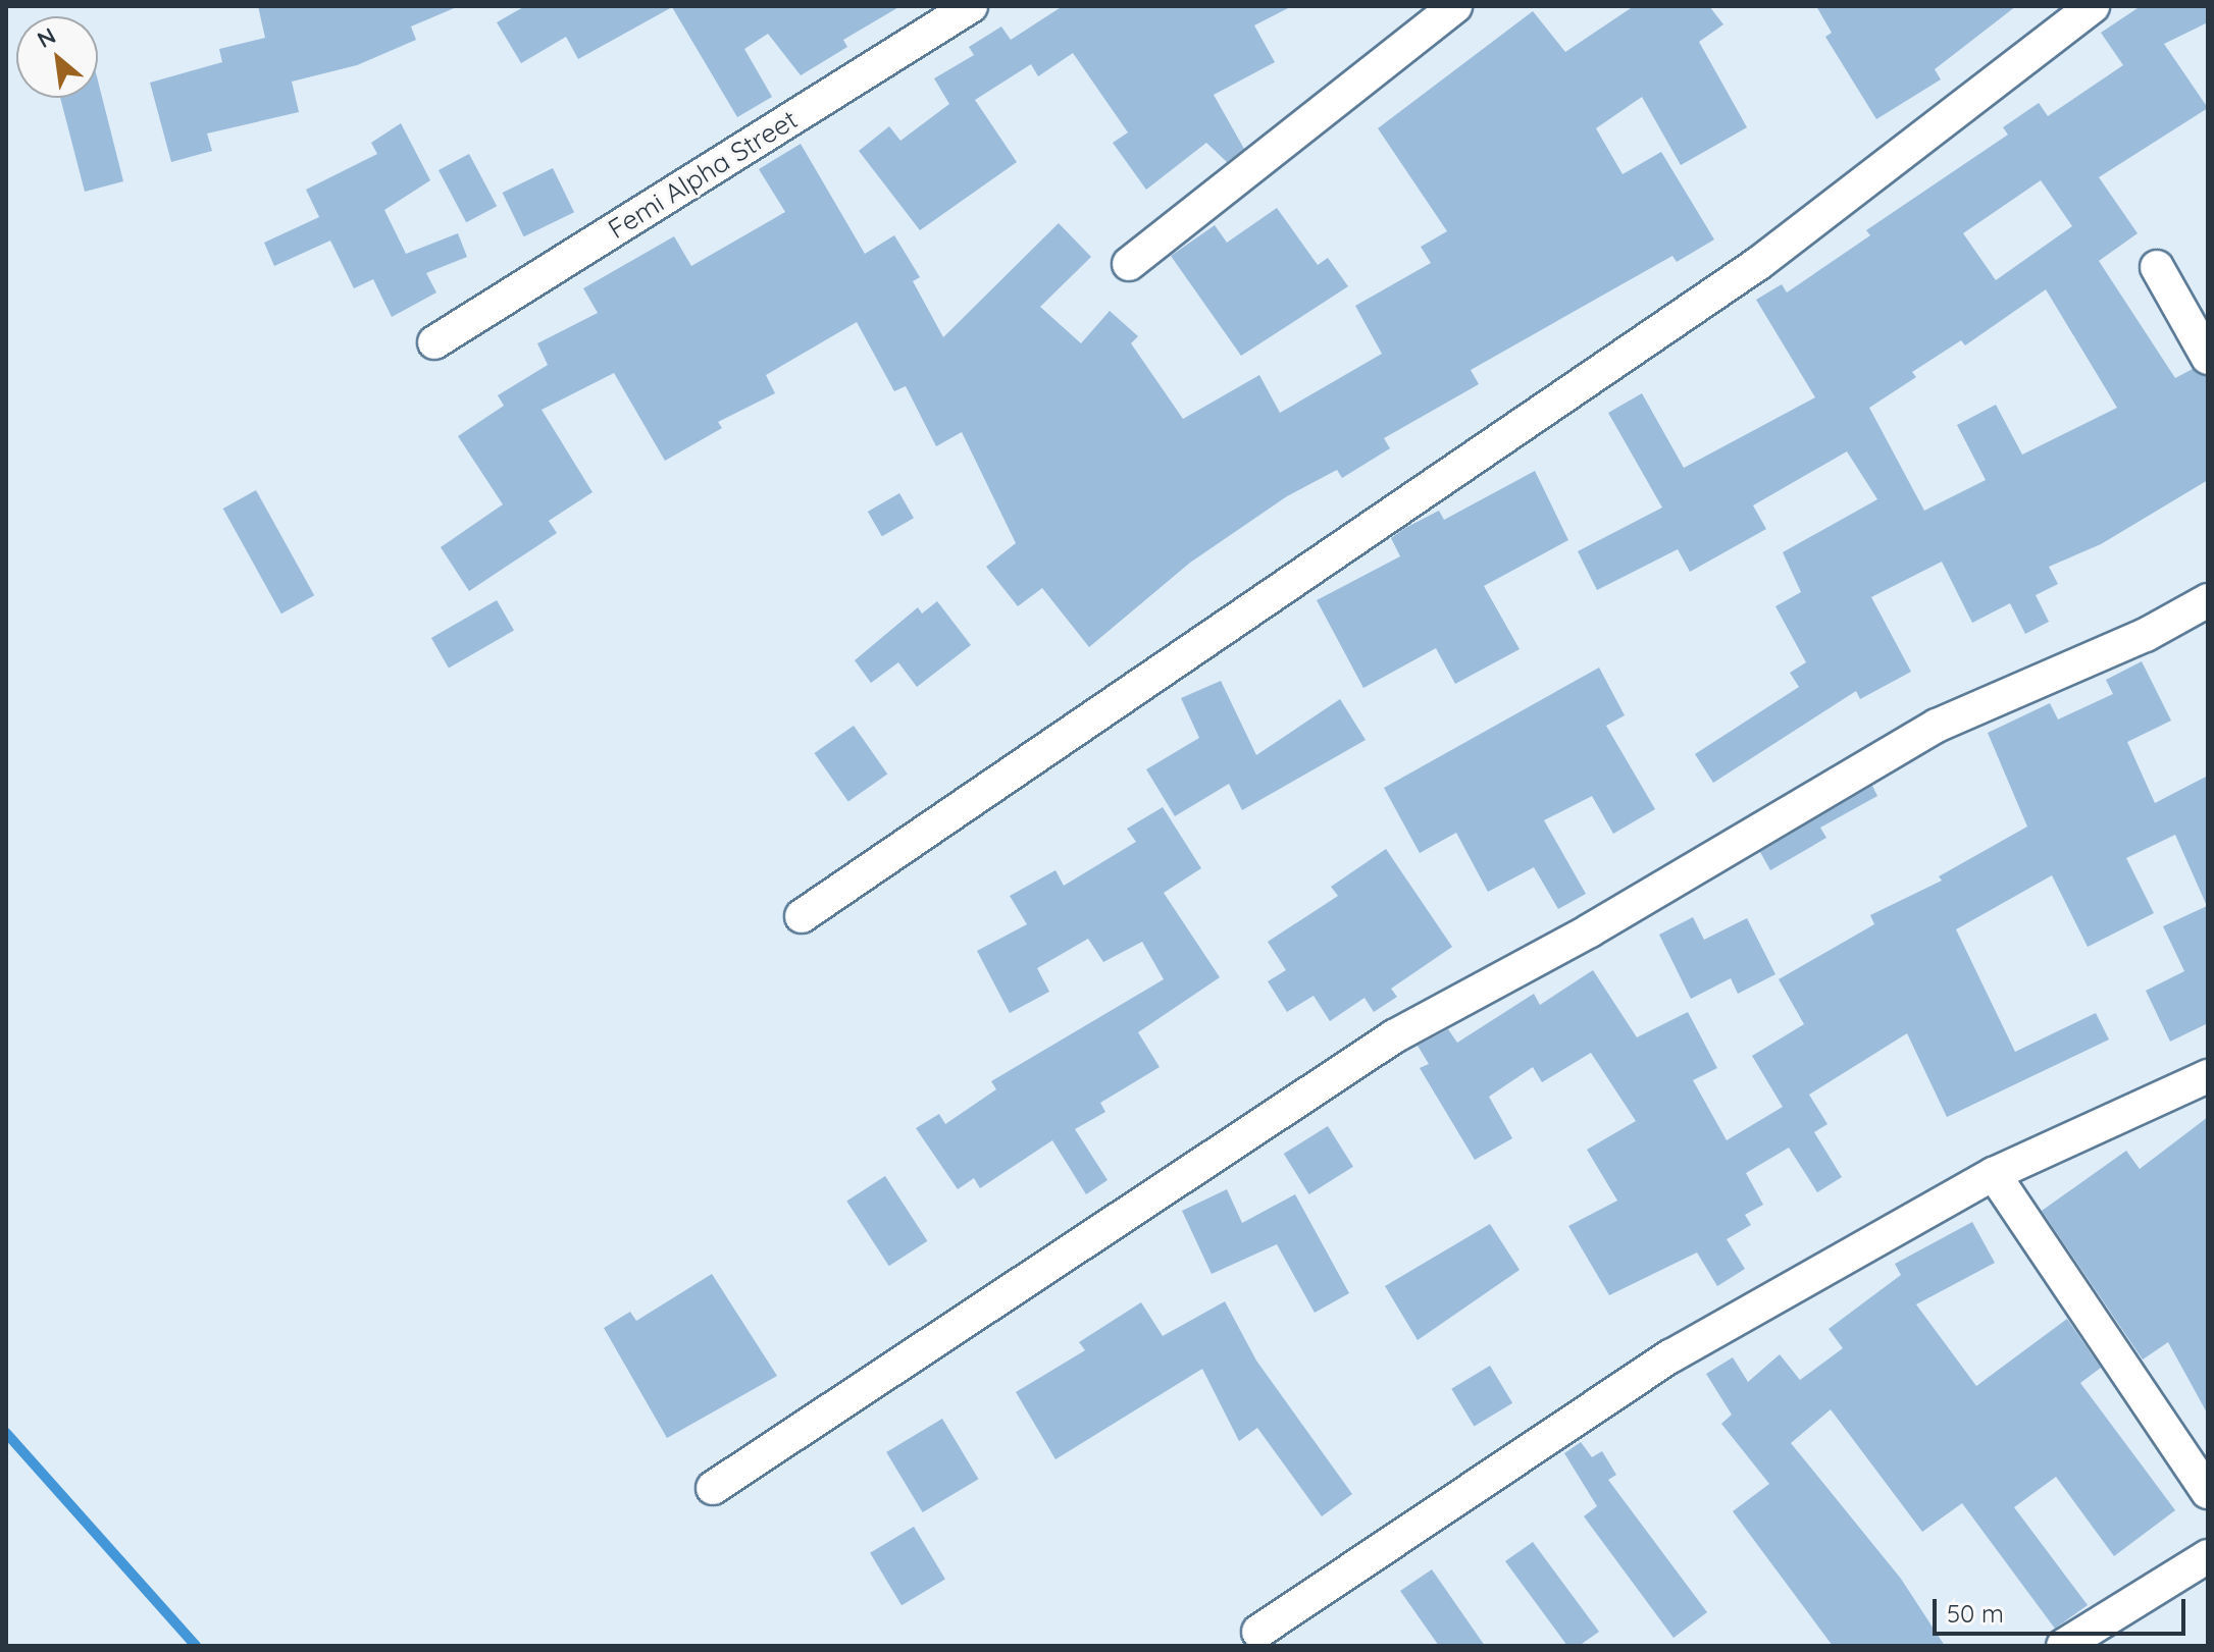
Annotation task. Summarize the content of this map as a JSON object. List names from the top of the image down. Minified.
{"streets":{"street":["Femi Alpha Street"]},"scale_bar":"50 m","north":"top left"}
